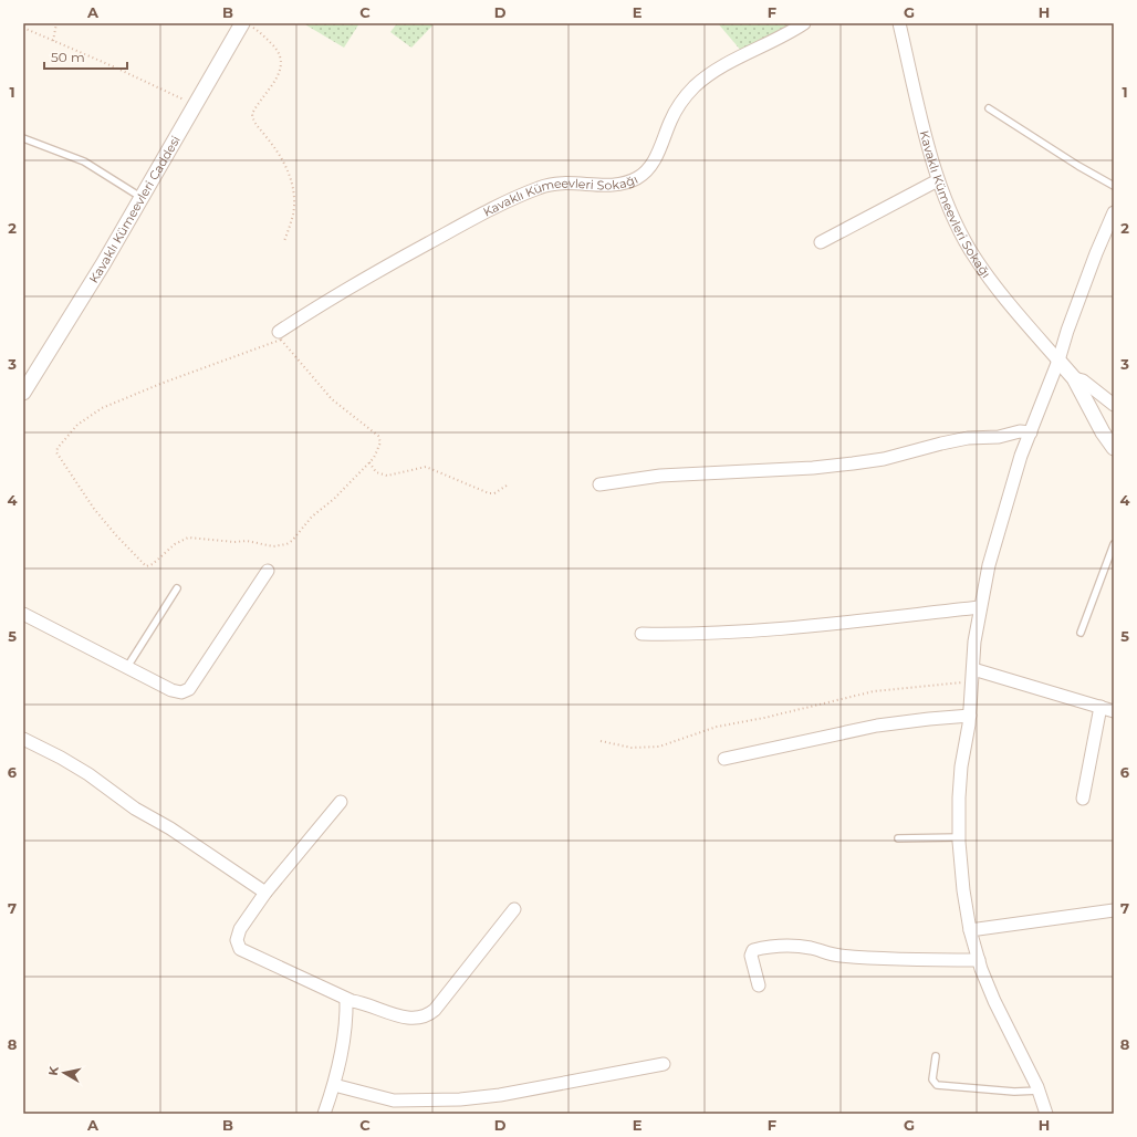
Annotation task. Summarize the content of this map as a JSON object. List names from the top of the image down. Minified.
{"streets":{"street":["Kavaklı Kümeevleri Sokağı","Kavaklı Kümeevleri Caddesi"]},"scale_bar":"50 m","north":"left","grid":{"columns":["A","B","C","D","E","F","G","H"],"rows":["1","2","3","4","5","6","7","8"]}}
